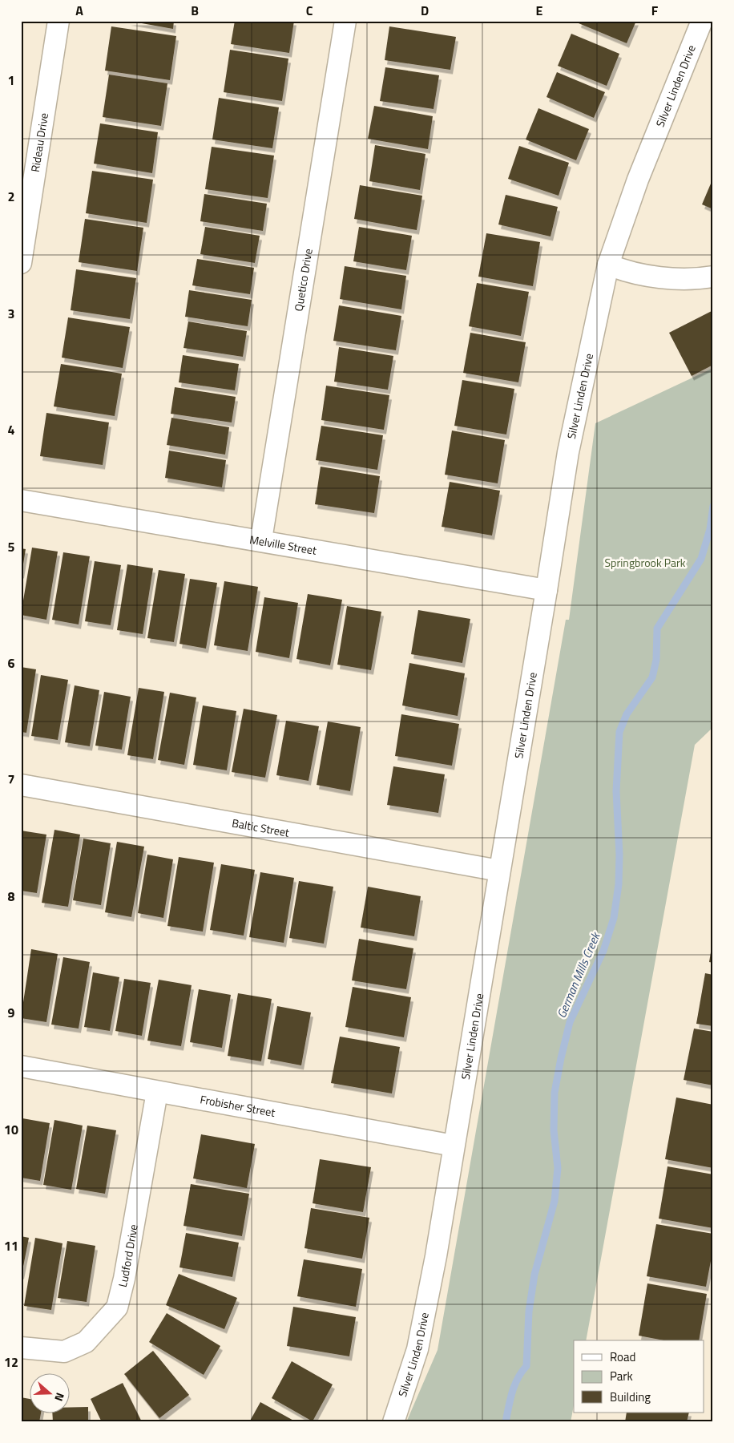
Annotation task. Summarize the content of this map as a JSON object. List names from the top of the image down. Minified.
{"streets":{"street":["Silver Linden Drive","Rideau Drive","Quetico Drive","Melville Street","Baltic Street","Frobisher Street","Ludford Drive"]},"crossings":[["Silver Linden Drive","Melville Street"],["Silver Linden Drive","Baltic Street"],["Silver Linden Drive","Frobisher Street"],["Quetico Drive","Melville Street"],["Frobisher Street","Ludford Drive"]],"water":["German Mills Creek"],"parks":["Springbrook Park"],"legend":["Road","Park","Building"],"north":"right","grid":{"columns":["A","B","C","D","E","F"],"rows":["1","2","3","4","5","6","7","8","9","10","11","12"]}}
